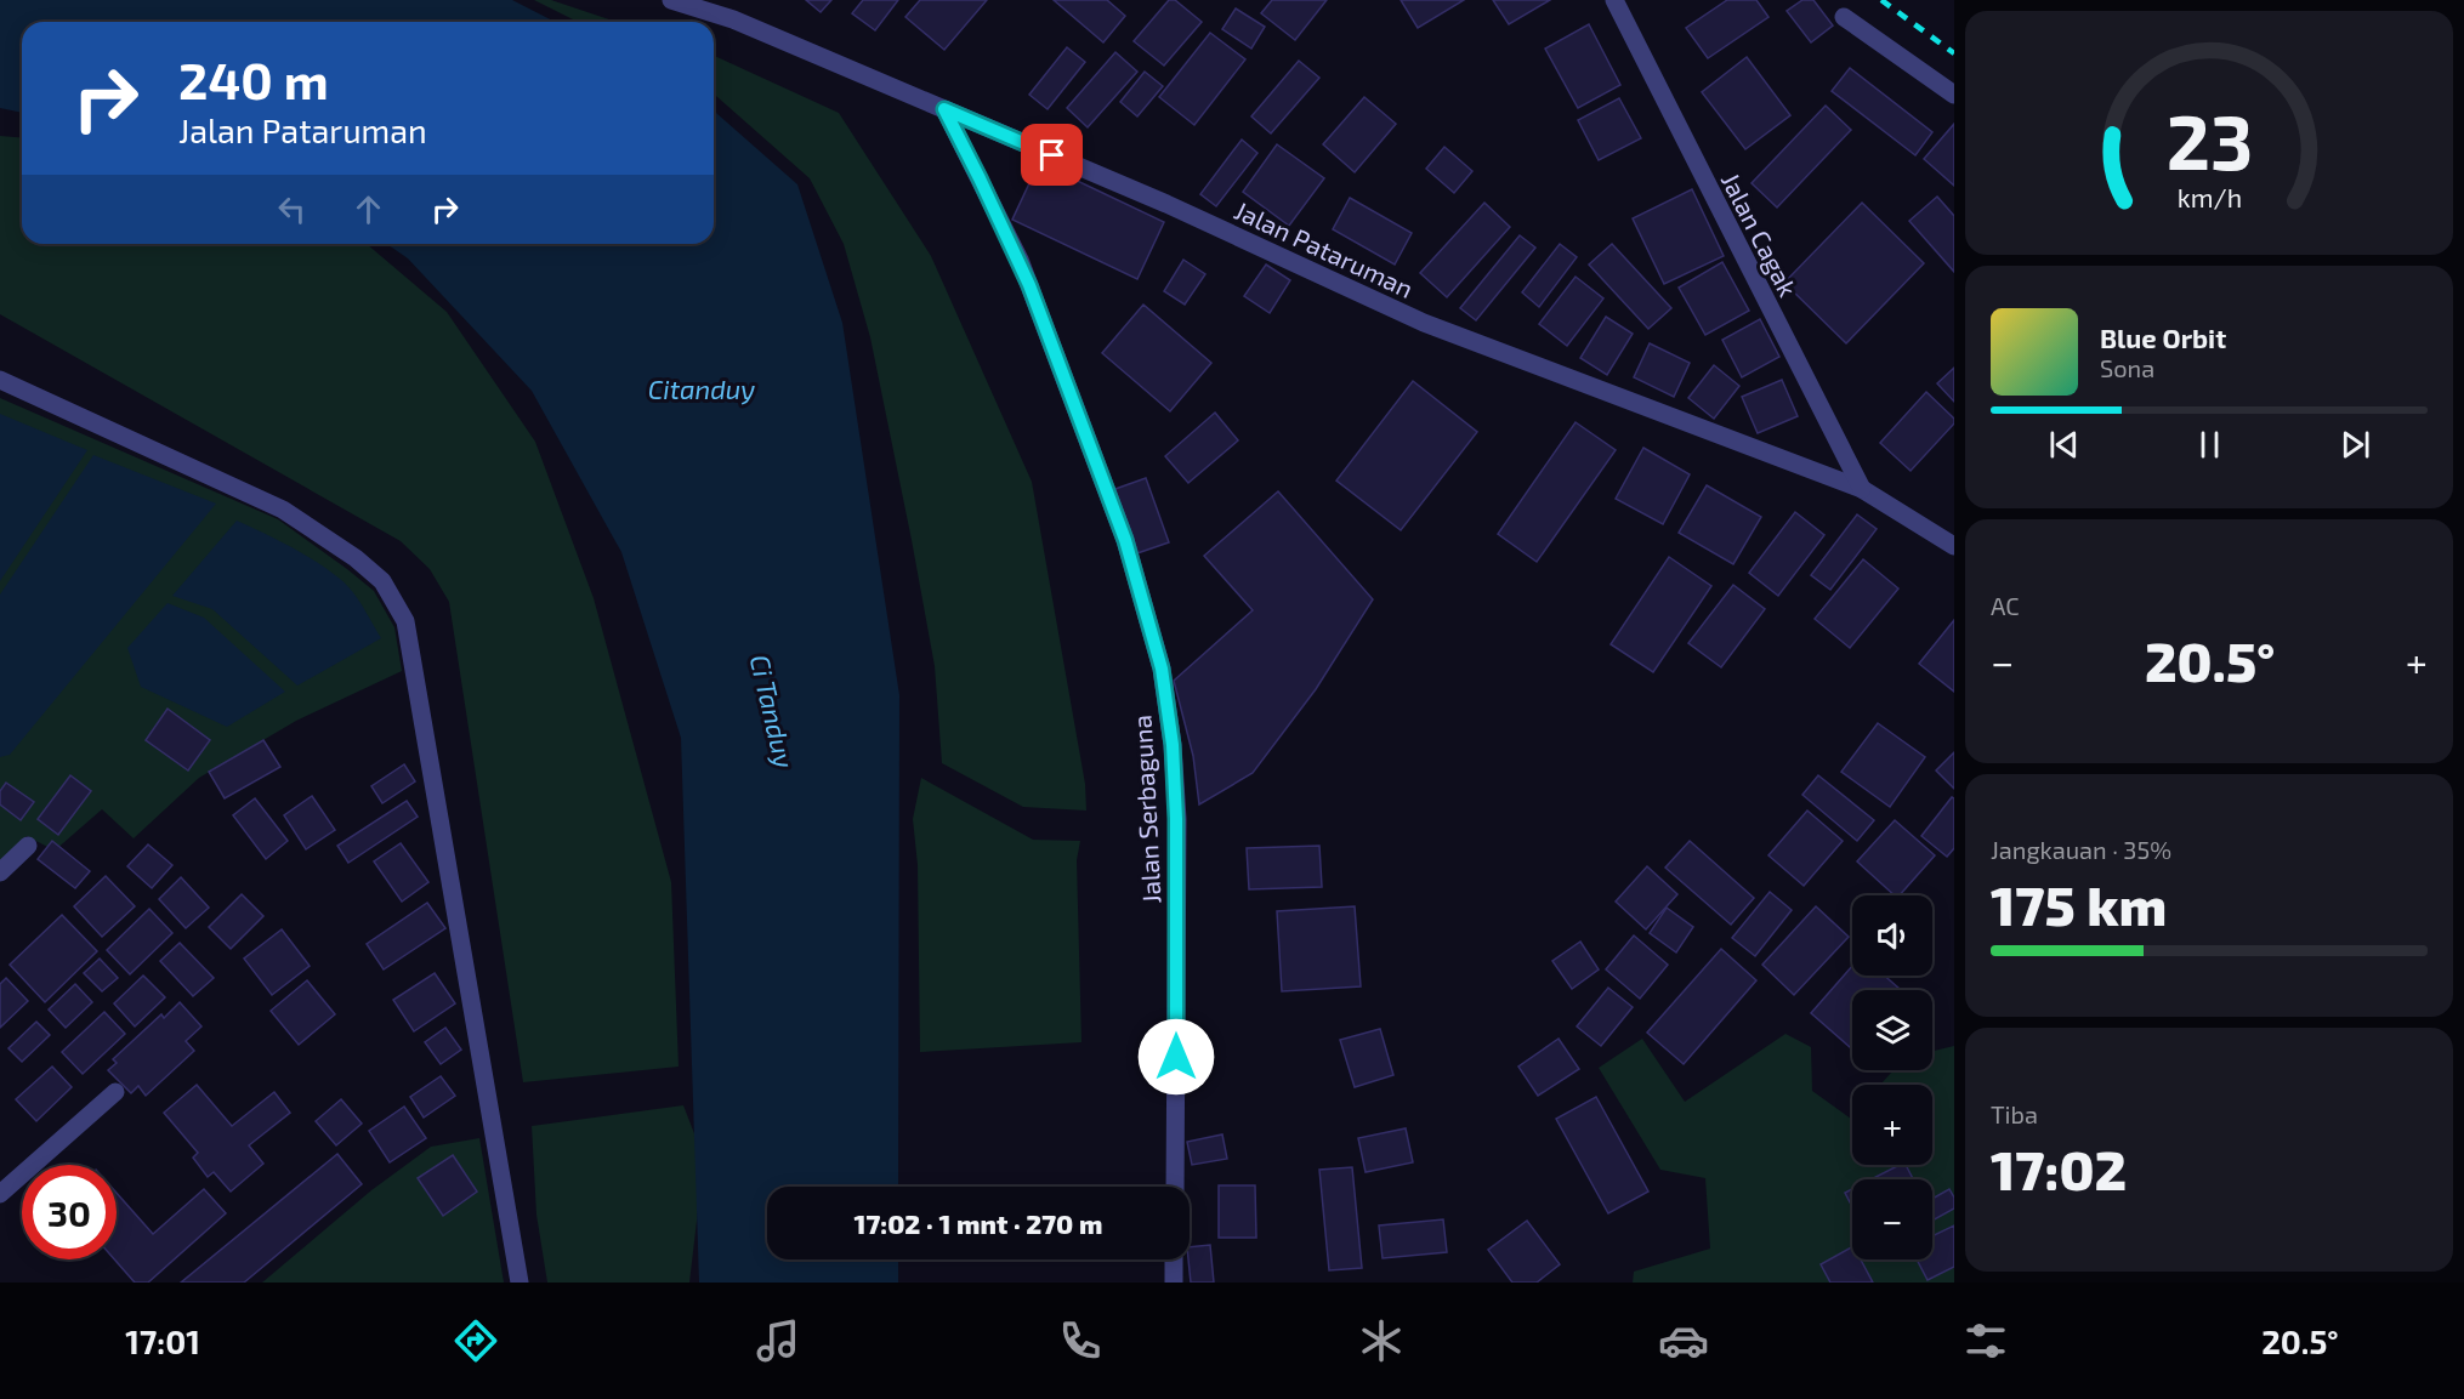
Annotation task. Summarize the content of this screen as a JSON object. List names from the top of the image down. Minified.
{"streets":{"street":["Jalan Cagak","Jalan Pataruman","Jalan Serbaguna"]},"crossings":[["Jalan Cagak","Jalan Pataruman"],["Jalan Pataruman","Jalan Serbaguna"]],"water":["Citanduy","Ci Tanduy"],"page":{"turn":["240 m","Jalan Pataruman"],"song":["Blue Orbit","Sona"],"tile":["AC",["Jangkauan · 35%","175 km"],["Tiba","17:02"]],"heat":["−","20.5°","+"],"map_buttons":["+","−"],"limit":"30","trip":"17:02 · 1 mnt · 270 m","tabs":["17:01","20.5°"],"gauge":["23","km/h"]}}
